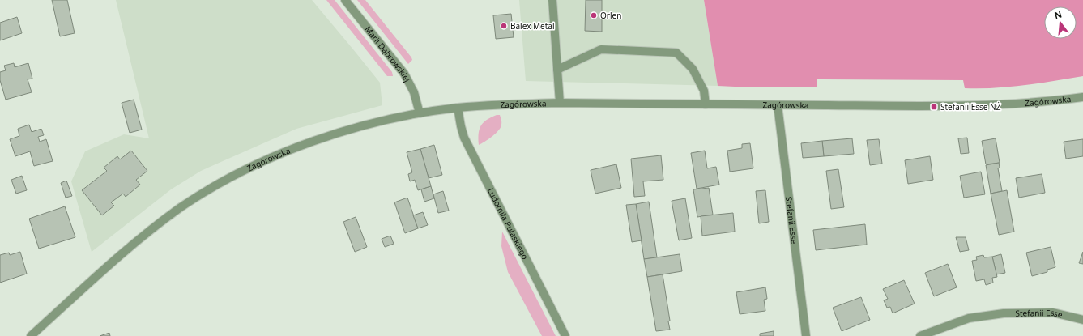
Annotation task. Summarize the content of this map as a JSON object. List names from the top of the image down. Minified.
{"streets":{"street":["Marii Dąbrowskiej","Zagórowska","Stefanii Esse","Ludomiła Pułaskiego"]},"crossings":[["Marii Dąbrowskiej","Zagórowska"],["Zagórowska","Stefanii Esse"],["Zagórowska","Ludomiła Pułaskiego"]],"places":{"other":["Orlen","Balex Metal"],"transit":["Stefanii Esse NŻ"]},"north":"top"}
